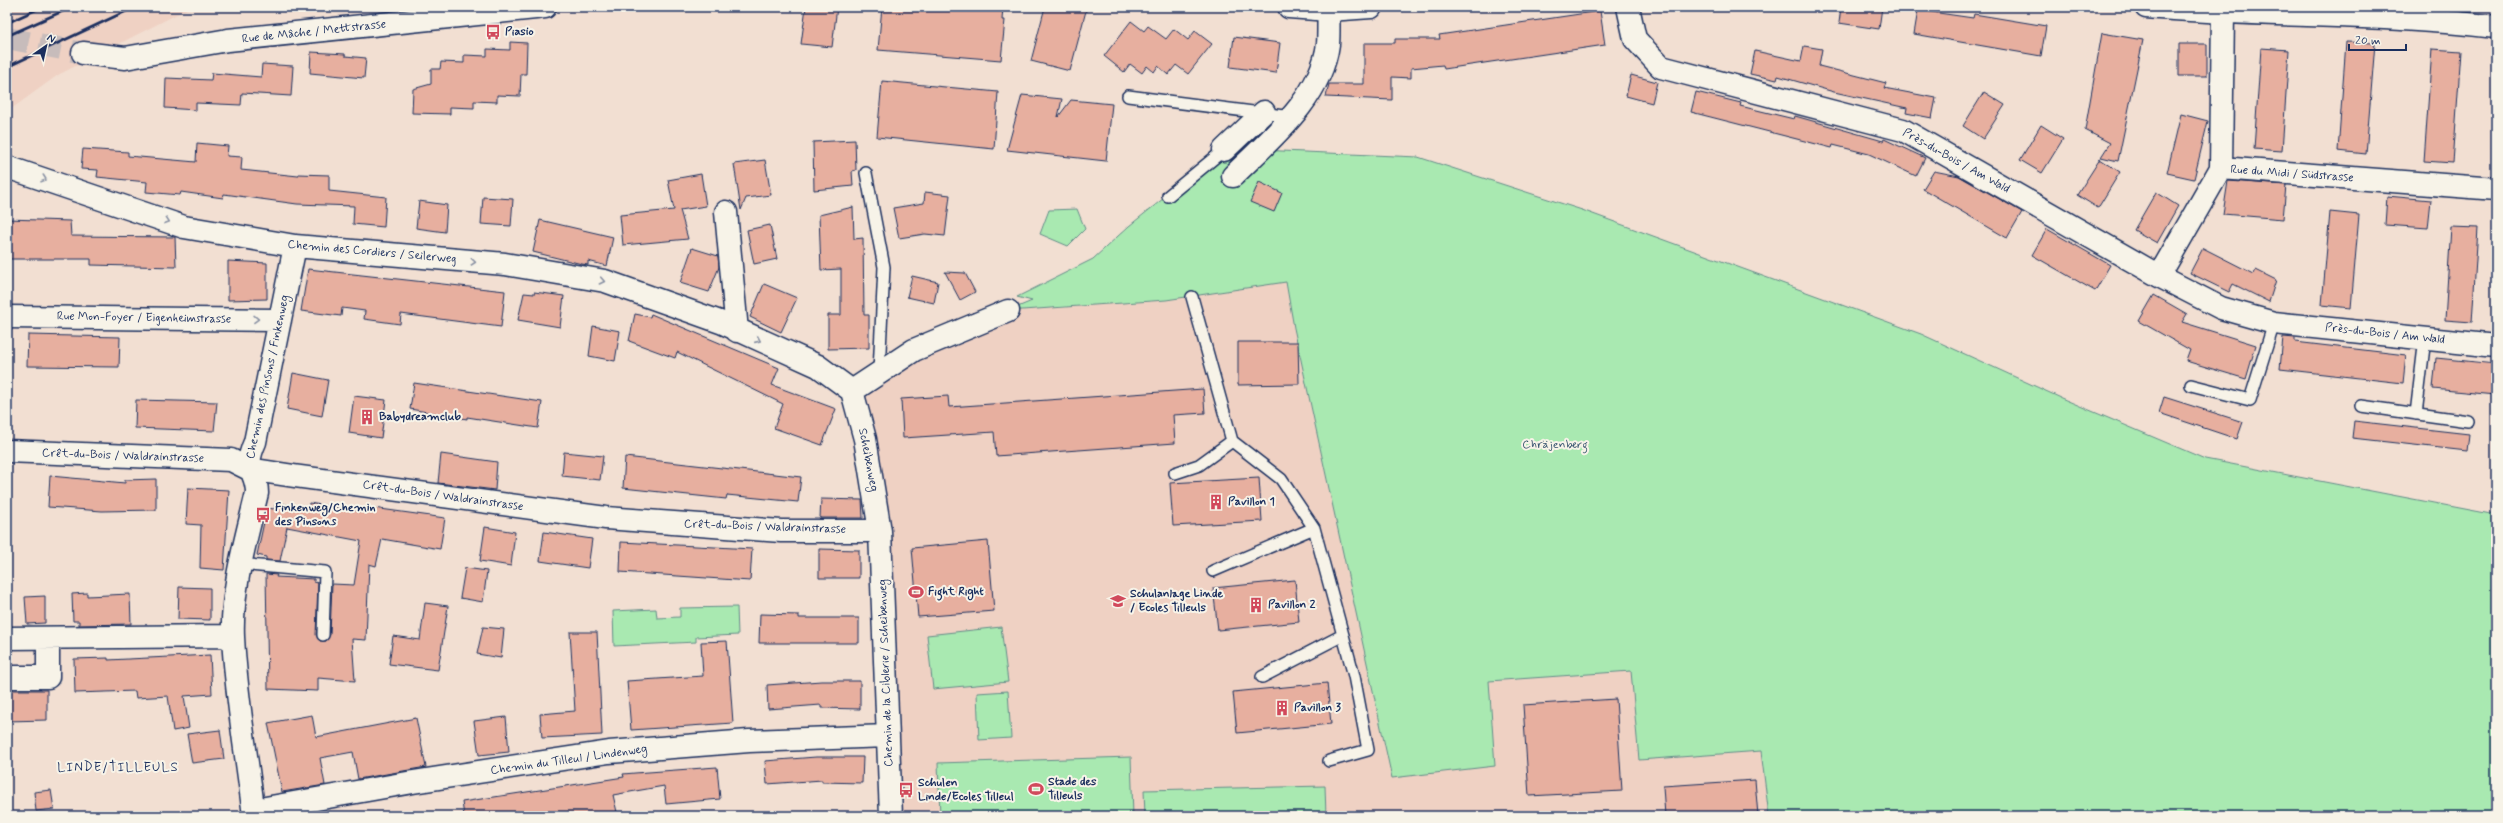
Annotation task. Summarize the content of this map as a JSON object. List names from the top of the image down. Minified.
{"streets":{"street":["Rue de Mâche / Mettstrasse","Près-du-Bois / Am Wald","Rue du Midi / Südstrasse","Chemin des Cordiers / Seilerweg","Rue Mon-Foyer / Eigenheimstrasse","Chemin des Pinsons / Finkenweg","Crêt-du-Bois / Waldrainstrasse","Scheibenweg","Chemin de la Ciblerie / Scheibenweg","Chemin du Tilleul / Lindenweg"]},"crossings":[["Chemin des Cordiers / Seilerweg","Chemin des Pinsons / Finkenweg"],["Chemin des Cordiers / Seilerweg","Scheibenweg"],["Rue Mon-Foyer / Eigenheimstrasse","Chemin des Pinsons / Finkenweg"],["Chemin des Pinsons / Finkenweg","Crêt-du-Bois / Waldrainstrasse"],["Chemin des Pinsons / Finkenweg","Chemin du Tilleul / Lindenweg"],["Crêt-du-Bois / Waldrainstrasse","Scheibenweg"],["Crêt-du-Bois / Waldrainstrasse","Chemin de la Ciblerie / Scheibenweg"],["Scheibenweg","Chemin de la Ciblerie / Scheibenweg"],["Chemin de la Ciblerie / Scheibenweg","Chemin du Tilleul / Lindenweg"]],"one_way":["Chemin des Cordiers / Seilerweg","Rue Mon-Foyer / Eigenheimstrasse"],"districts":["LINDE/TILLEULS"],"parks":["Chräjenberg"],"places":{"bus stop":["Piasio","Finkenweg/Chemin des Pinsons","Schulen Linde/Ecoles Tilleul"],"building":["Babydreamclub","Pavillon 1","Pavillon 2","Pavillon 3"],"sports":["Fight Right","Stade des Tilleuls"],"school or university":["Schulanlage Linde / Ecoles Tilleuls"]},"scale_bar":"20 m","north":"top right"}
